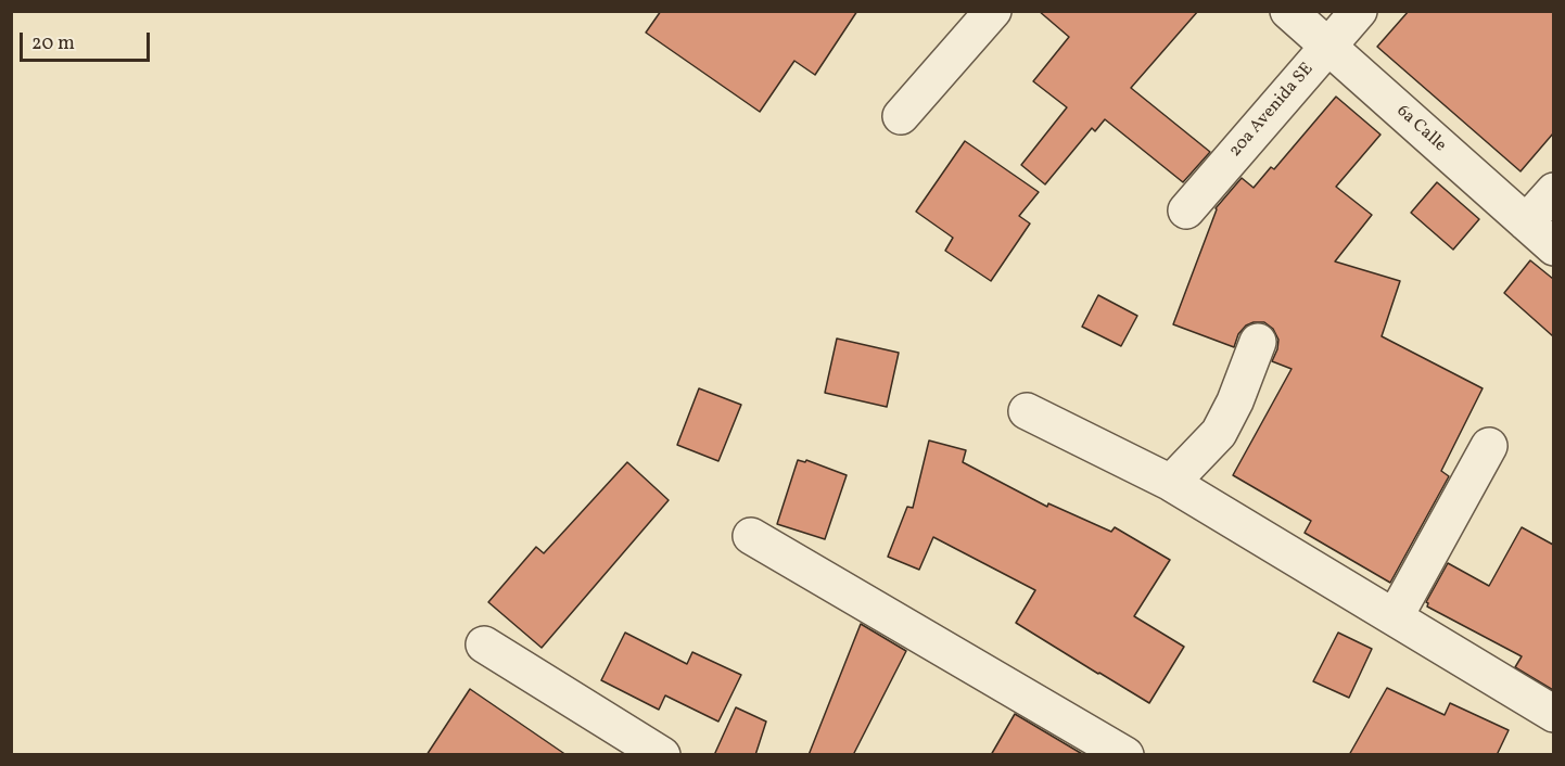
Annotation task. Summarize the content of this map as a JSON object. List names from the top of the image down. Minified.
{"streets":{"street":["20a Avenida SE","6a Calle"]},"crossings":[["20a Avenida SE","6a Calle"]],"scale_bar":"20 m"}
